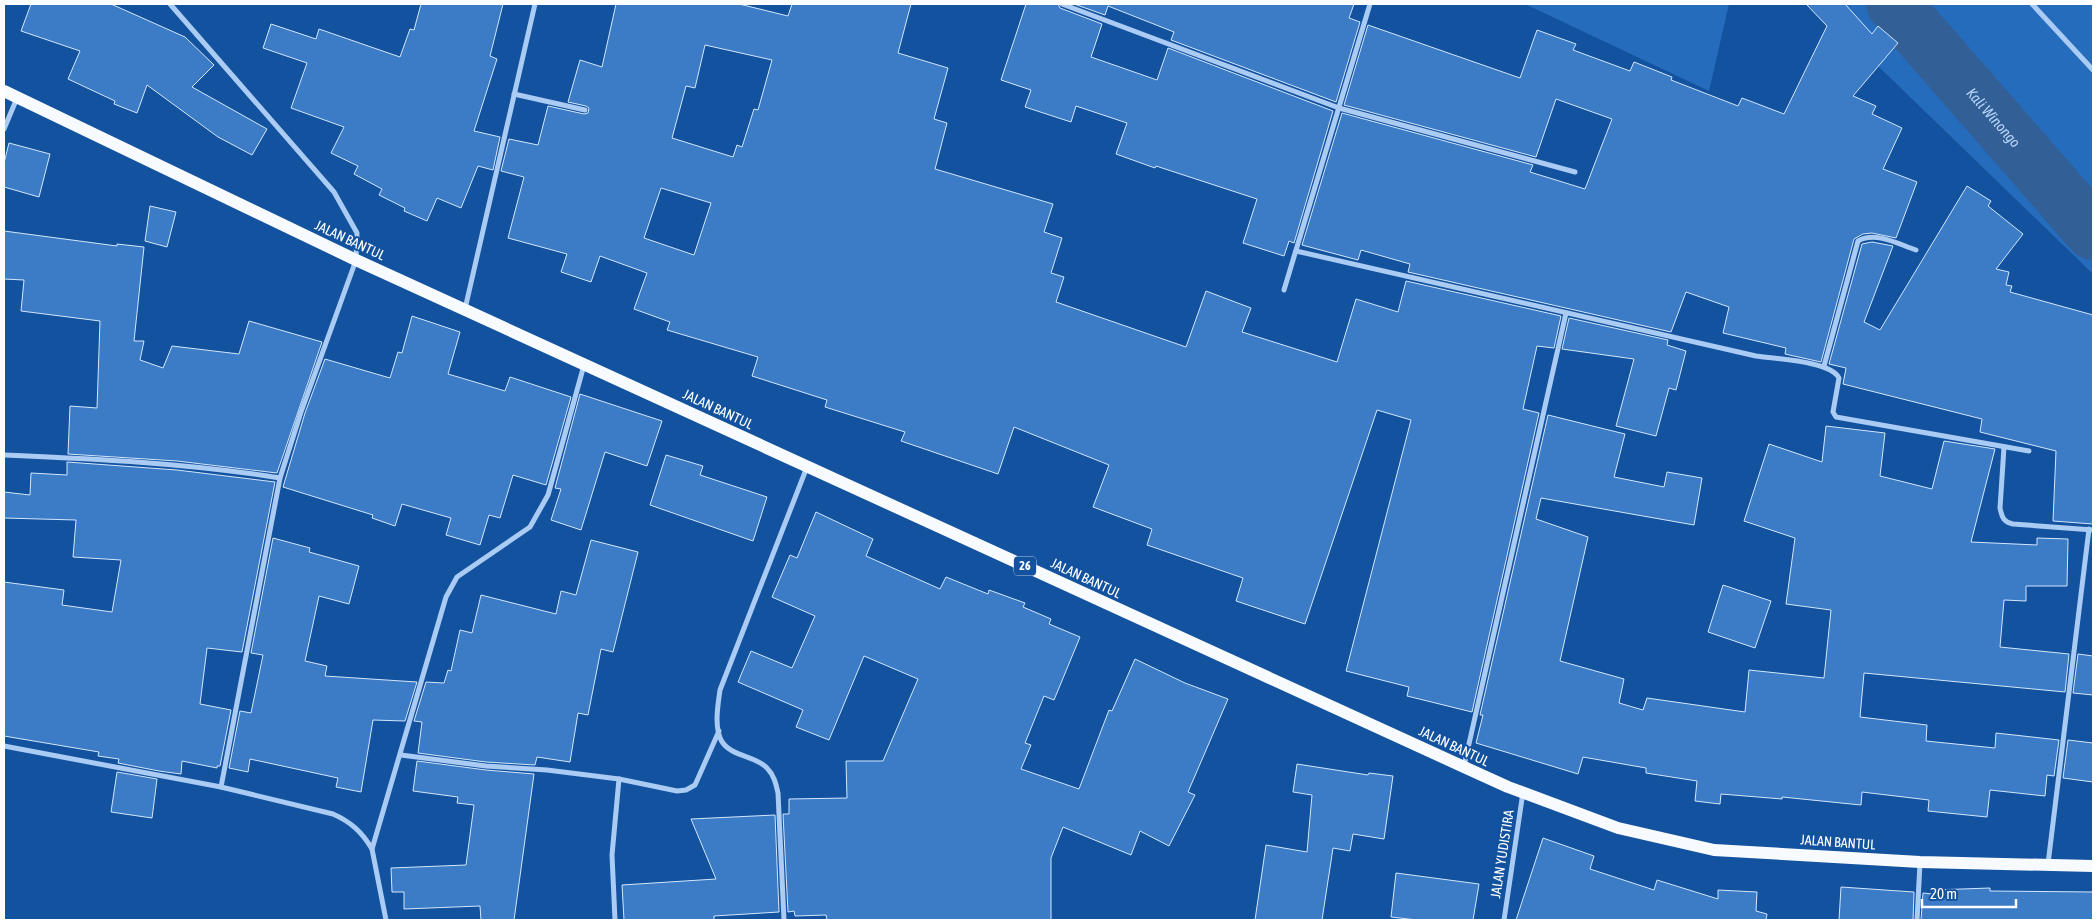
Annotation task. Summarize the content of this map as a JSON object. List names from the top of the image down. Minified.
{"streets":{"main road":["JALAN BANTUL","26"],"street":["JALAN YUDISTIRA"]},"crossings":[["JALAN BANTUL","JALAN YUDISTIRA"]],"water":["Kali Winongo"],"scale_bar":"20 m"}
